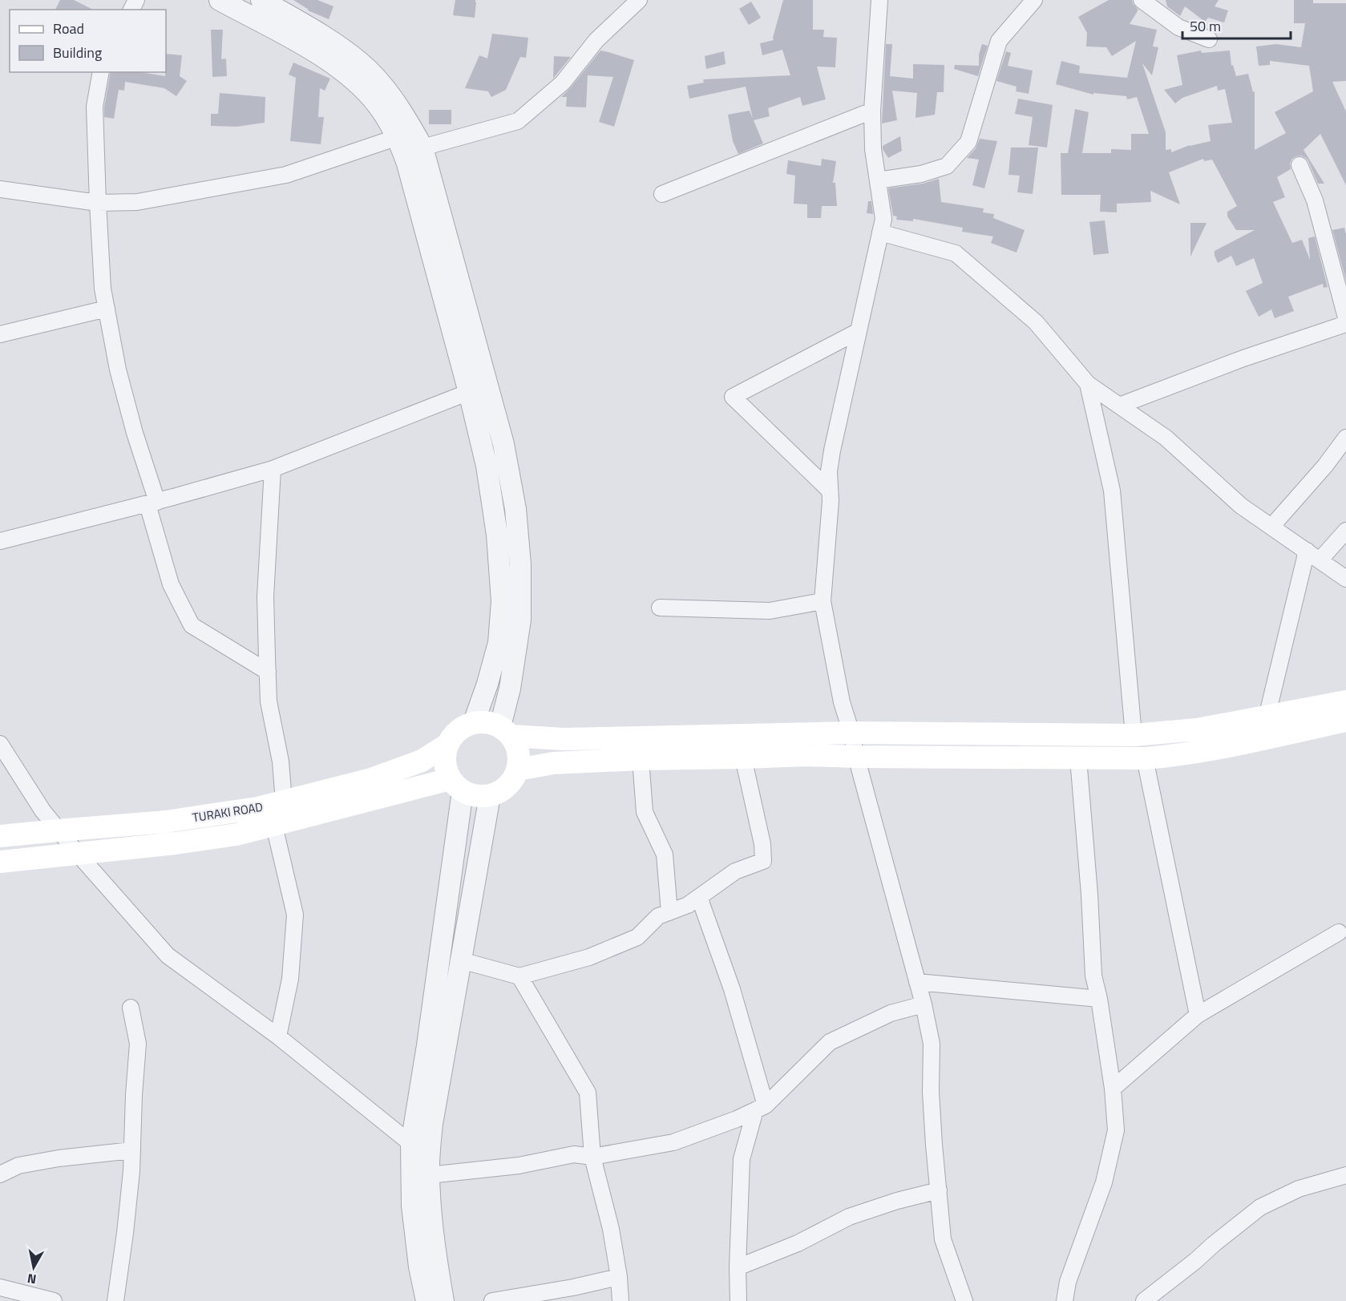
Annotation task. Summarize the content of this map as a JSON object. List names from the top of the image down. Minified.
{"streets":{"main road":["TURAKI ROAD"]},"legend":["Road","Building"],"scale_bar":"50 m","north":"bottom"}
